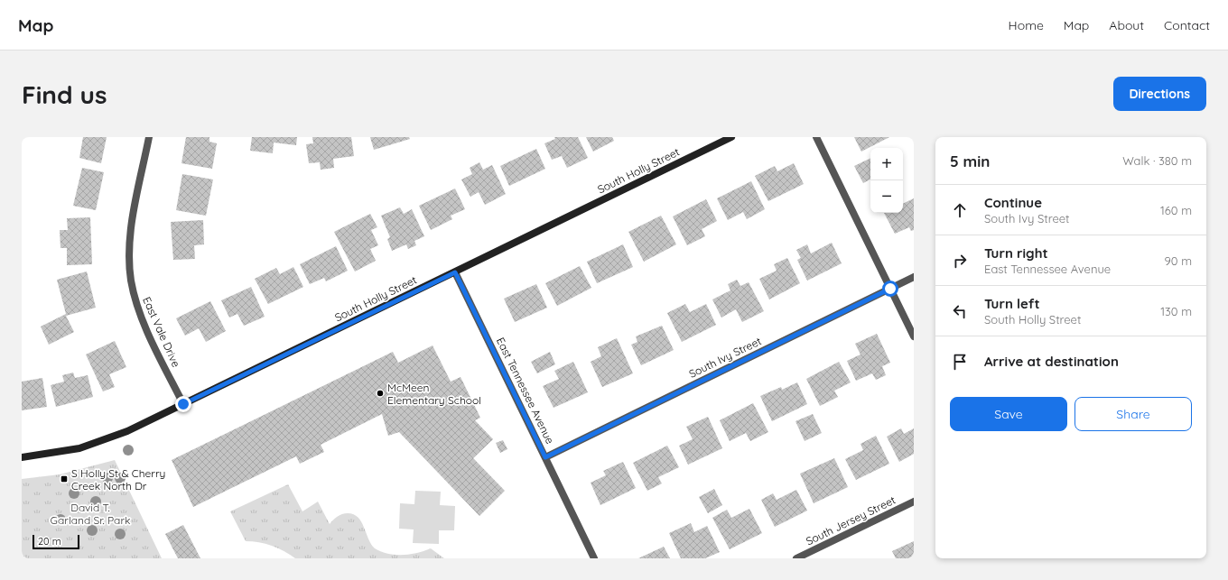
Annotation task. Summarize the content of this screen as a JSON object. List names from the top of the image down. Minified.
{"streets":{"main road":["South Holly Street"],"street":["East Vale Drive","South Ivy Street","East Tennessee Avenue","South Jersey Street"]},"crossings":[["South Holly Street","East Vale Drive"],["South Holly Street","East Tennessee Avenue"],["South Ivy Street","East Tennessee Avenue"]],"parks":["David T. Garland Sr. Park"],"places":{"other":["McMeen Elementary School"],"transit":["S Holly St & Cherry Creek North Dr"]},"scale_bar":"20 m","page":{"header":"Map","nav":["Home","Map","About","Contact"],"buttons":["Directions",["Save","Share"]],"title":"Find us","heading":["5 min","Walk · 380 m"],"map_buttons":["+","−"],"list":[["Continue","South Ivy Street","160 m"],["Turn right","East Tennessee Avenue","90 m"],["Turn left","South Holly Street","130 m"],"Arrive at destination"],"scale":"20 m"}}
